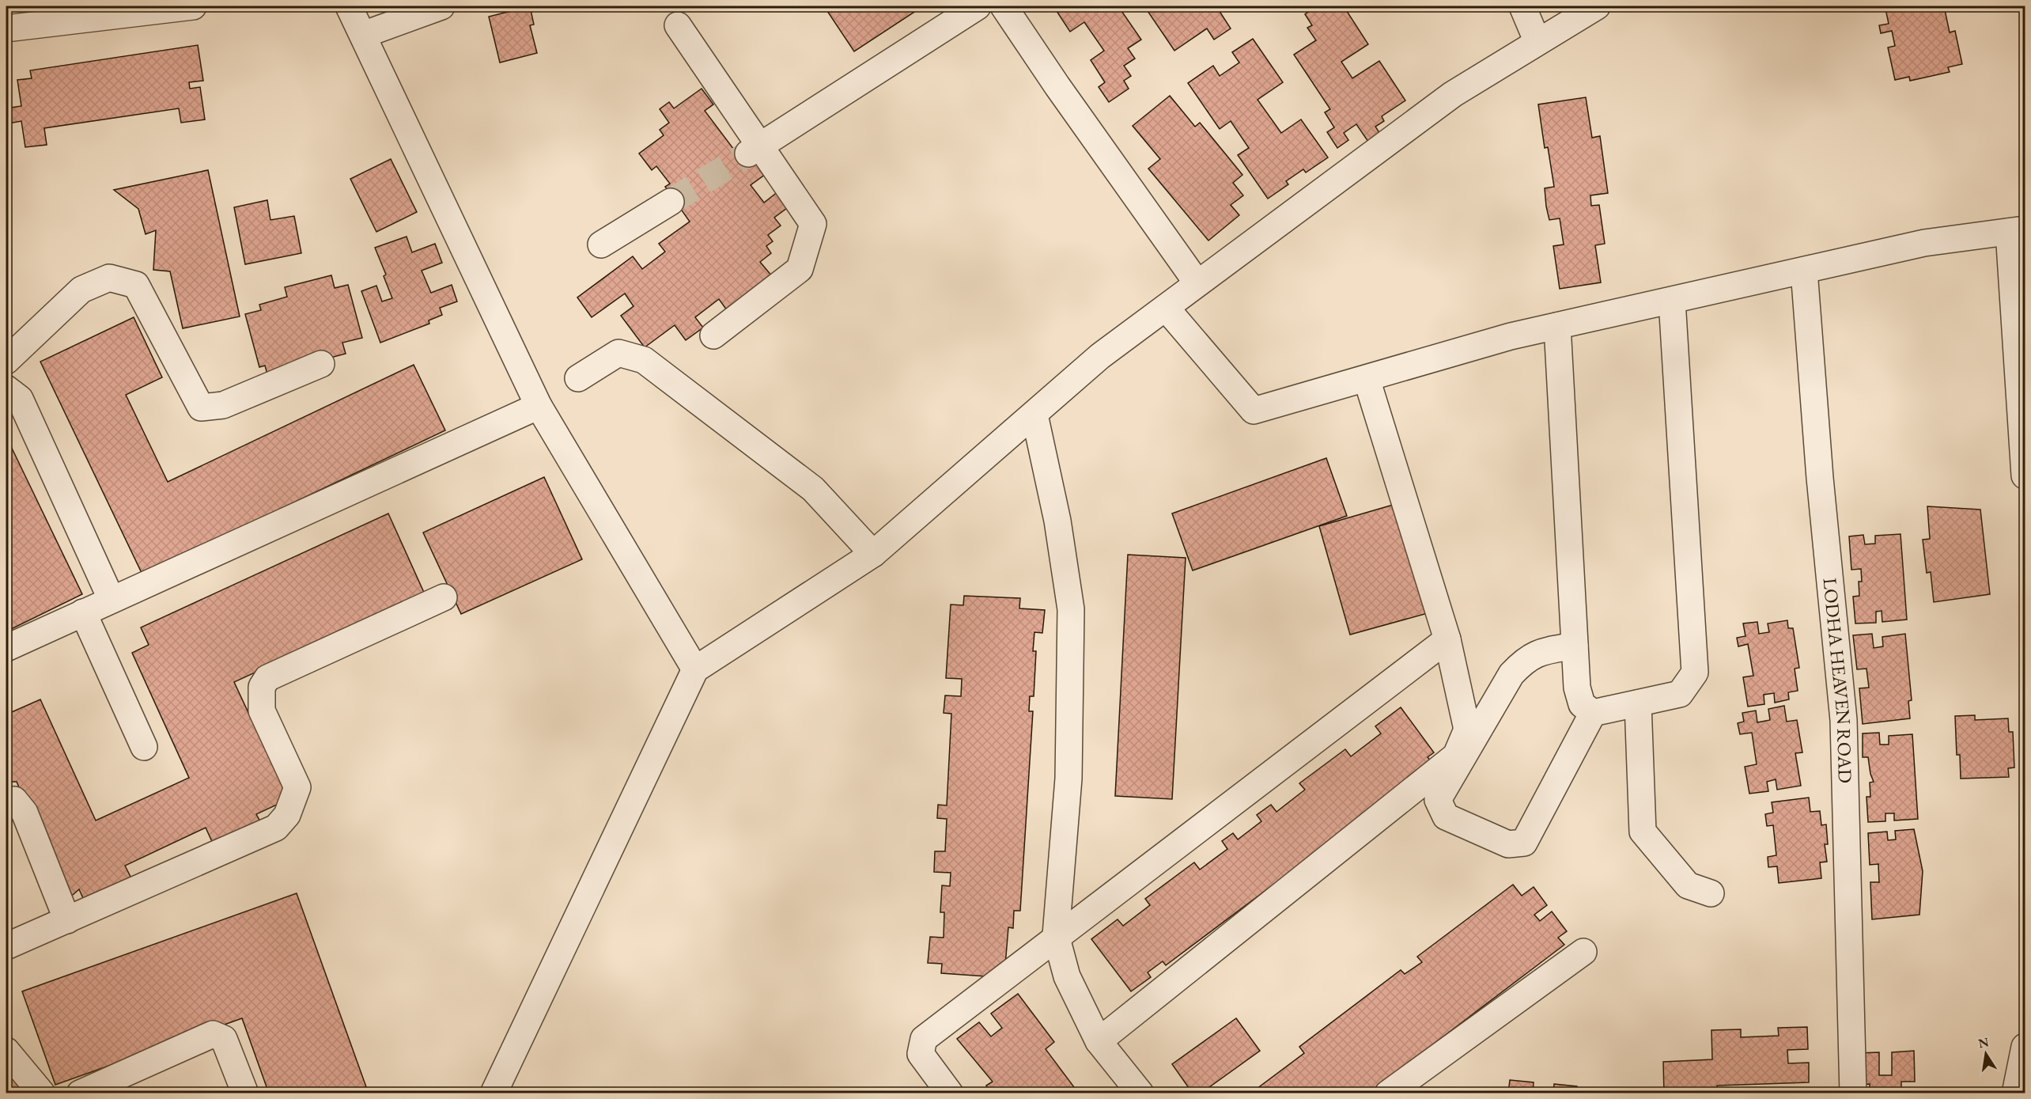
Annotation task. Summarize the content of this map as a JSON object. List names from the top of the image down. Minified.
{"streets":{"street":["LODHA HEAVEN ROAD"]},"north":"top"}
